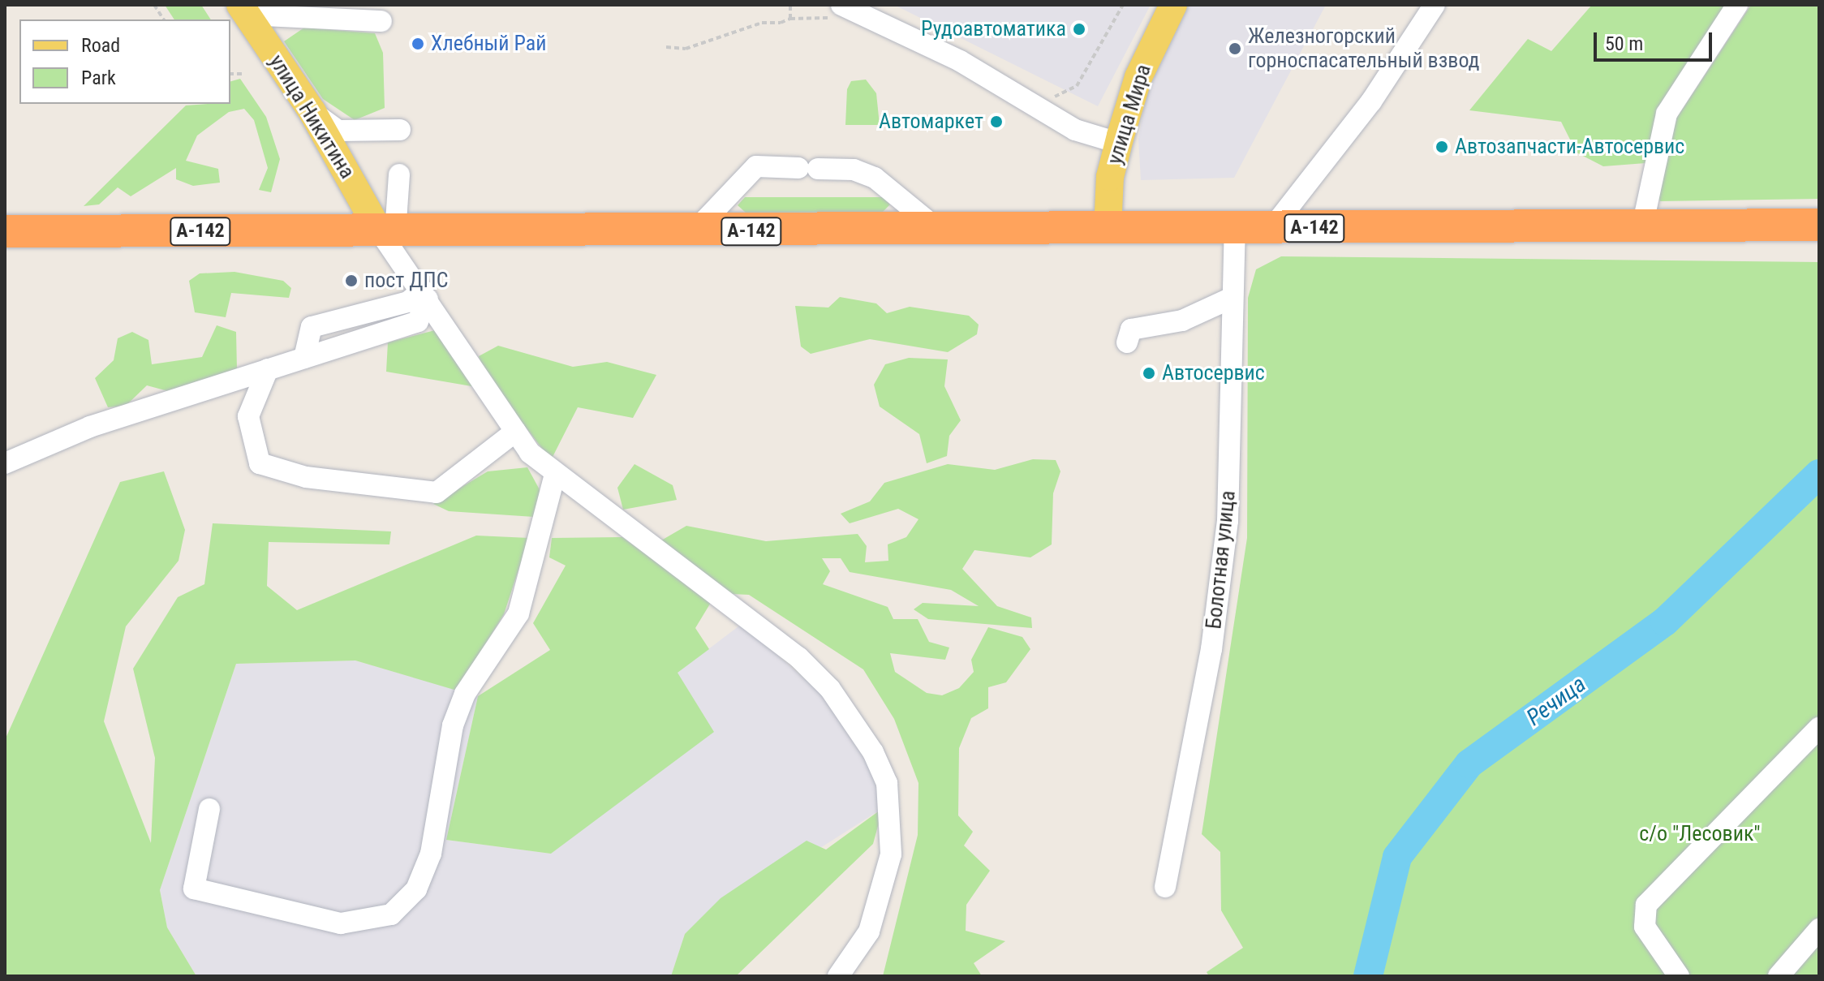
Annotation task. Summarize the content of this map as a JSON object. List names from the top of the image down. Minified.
{"streets":{"highway":["А-142"],"main road":["улица Мира","улица Никитина"],"street":["Болотная улица"]},"crossings":[["улица Мира","А-142"],["улица Никитина","А-142"],["А-142","Болотная улица"]],"water":["Речица"],"parks":["с/о \"Лесовик\""],"places":["Рудоавтоматика","Хлебный Рай","Железногорский горноспасательный взвод","Автомаркет","Автозапчасти-Автосервис","пост ДПС","Автосервис"],"legend":["Road","Park"],"scale_bar":"50 m"}
